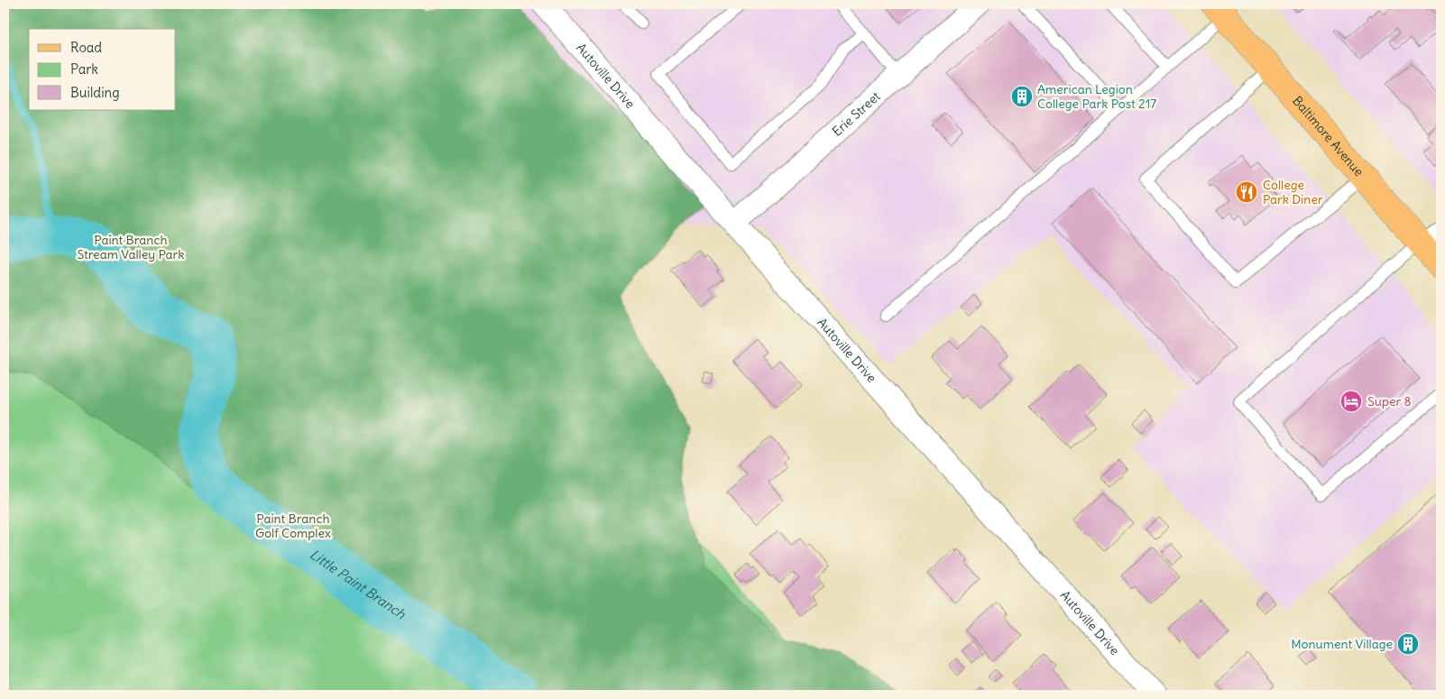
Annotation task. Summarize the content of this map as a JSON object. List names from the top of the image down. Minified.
{"streets":{"main road":["Baltimore Avenue"],"street":["Autoville Drive","Erie Street"]},"crossings":[["Autoville Drive","Erie Street"]],"water":["Little Paint Branch"],"parks":["Paint Branch Stream Valley Park","Paint Branch Golf Complex"],"places":{"building":["American Legion College Park Post 217","Monument Village"],"restaurant":["College Park Diner"],"hotel":["Super 8"]},"legend":["Road","Park","Building"]}
